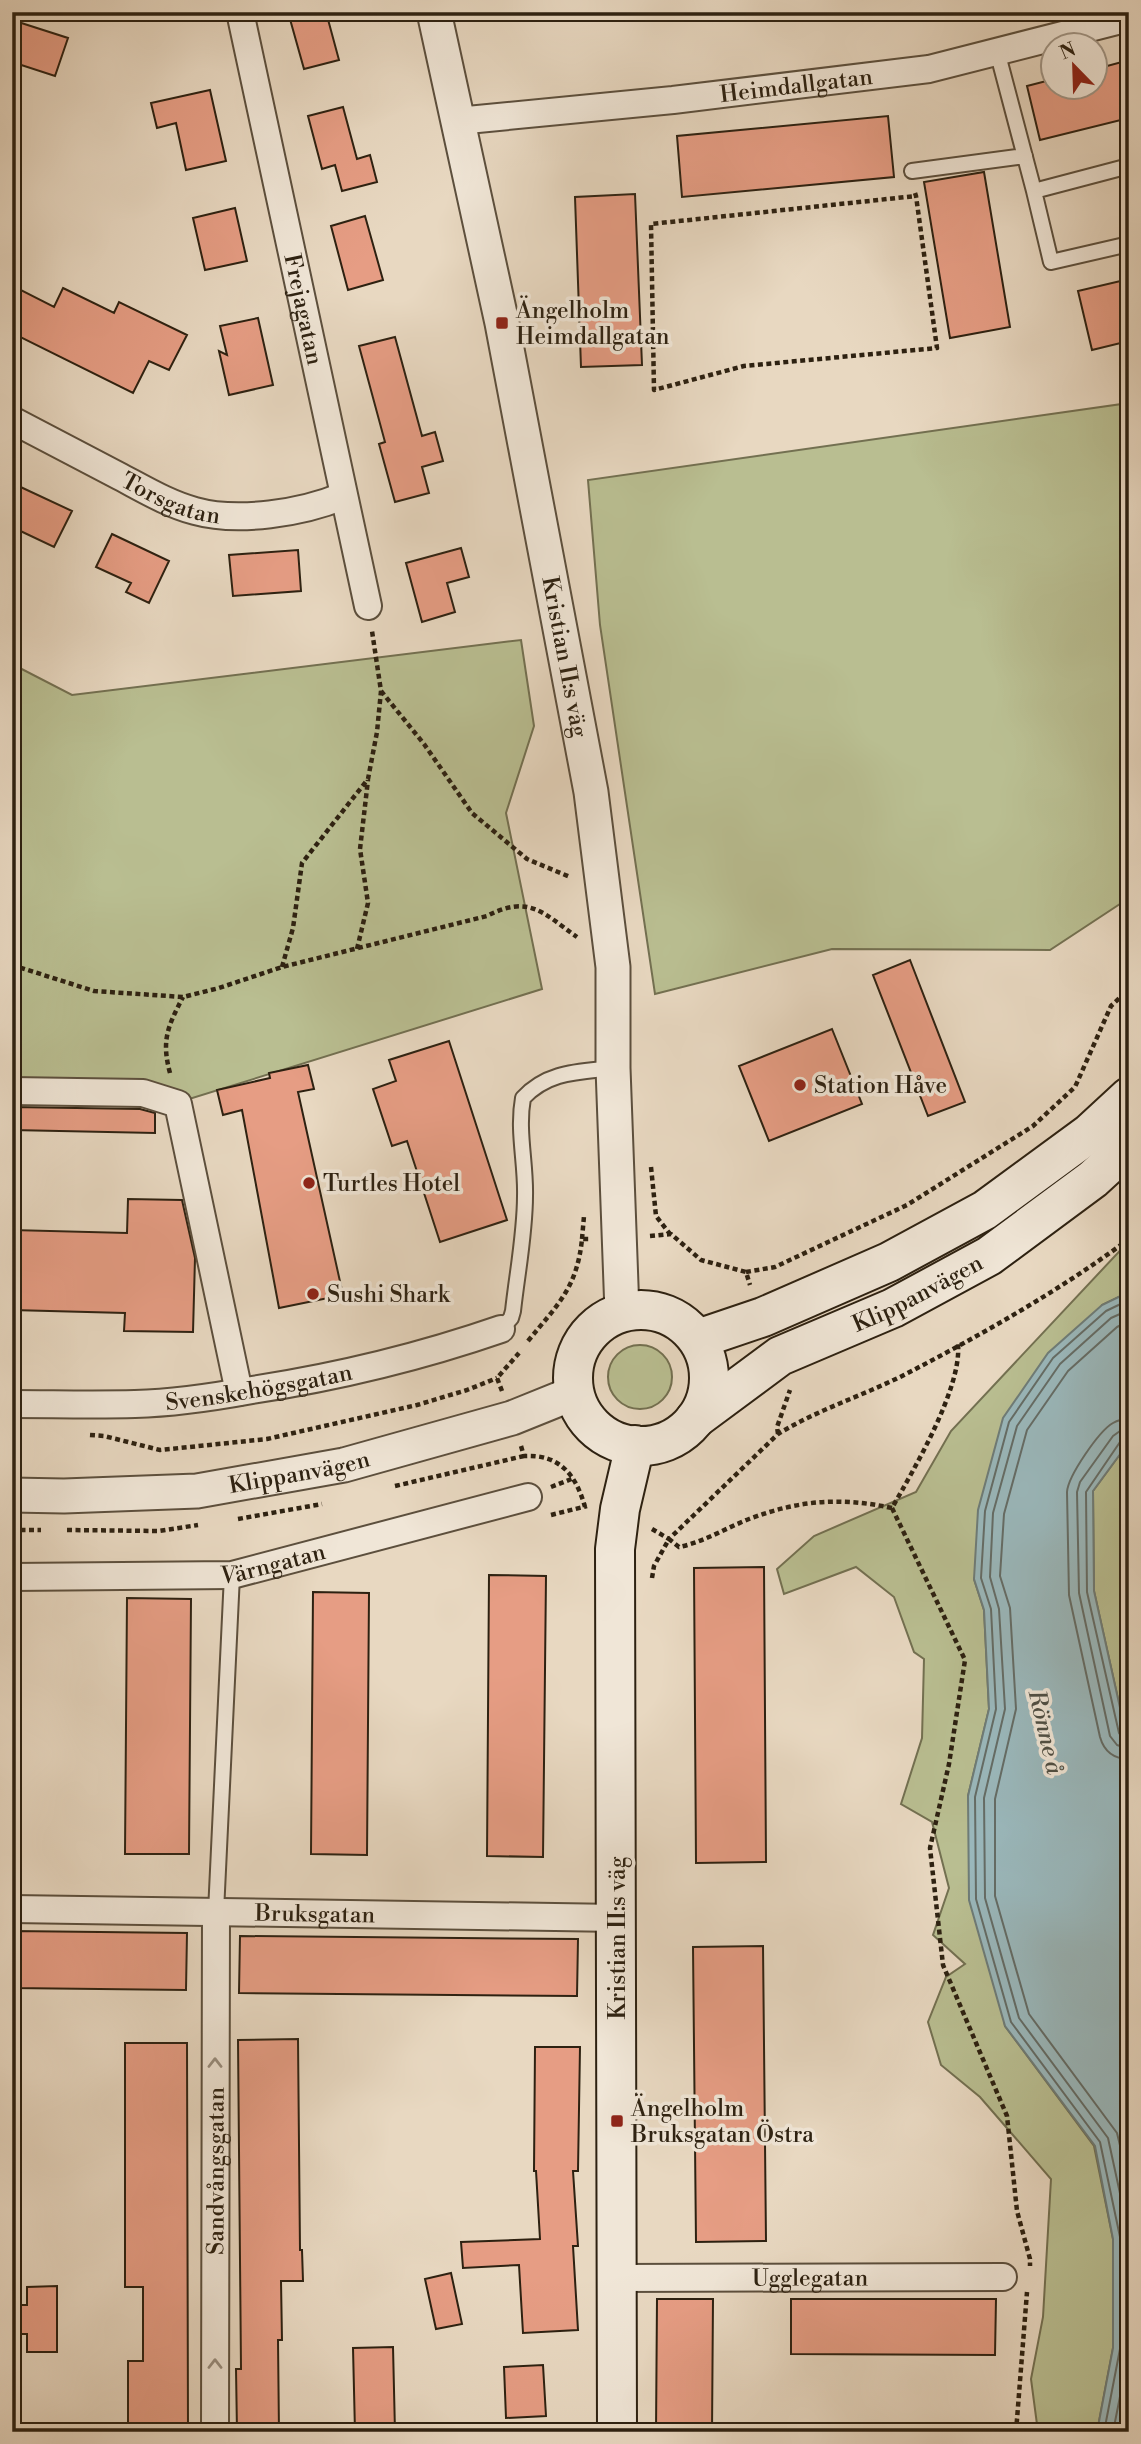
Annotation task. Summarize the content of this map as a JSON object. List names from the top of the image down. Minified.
{"streets":{"main road":["Kristian II:s väg","Klippanvägen"],"street":["Heimdallgatan","Frejagatan","Torsgatan","Svenskehögsgatan","Värngatan","Bruksgatan","Sandvångsgatan","Ugglegatan"]},"crossings":[["Heimdallgatan","Kristian II:s väg"],["Frejagatan","Torsgatan"],["Kristian II:s väg","Klippanvägen"],["Kristian II:s väg","Bruksgatan"],["Kristian II:s väg","Ugglegatan"],["Bruksgatan","Sandvångsgatan"]],"one_way":["Sandvångsgatan"],"water":["Rönne å"],"places":{"transit":["Ängelholm Heimdallgatan","Ängelholm Bruksgatan Östra"],"other":["Station Håve","Turtles Hotel","Sushi Shark"]},"north":"top left"}
